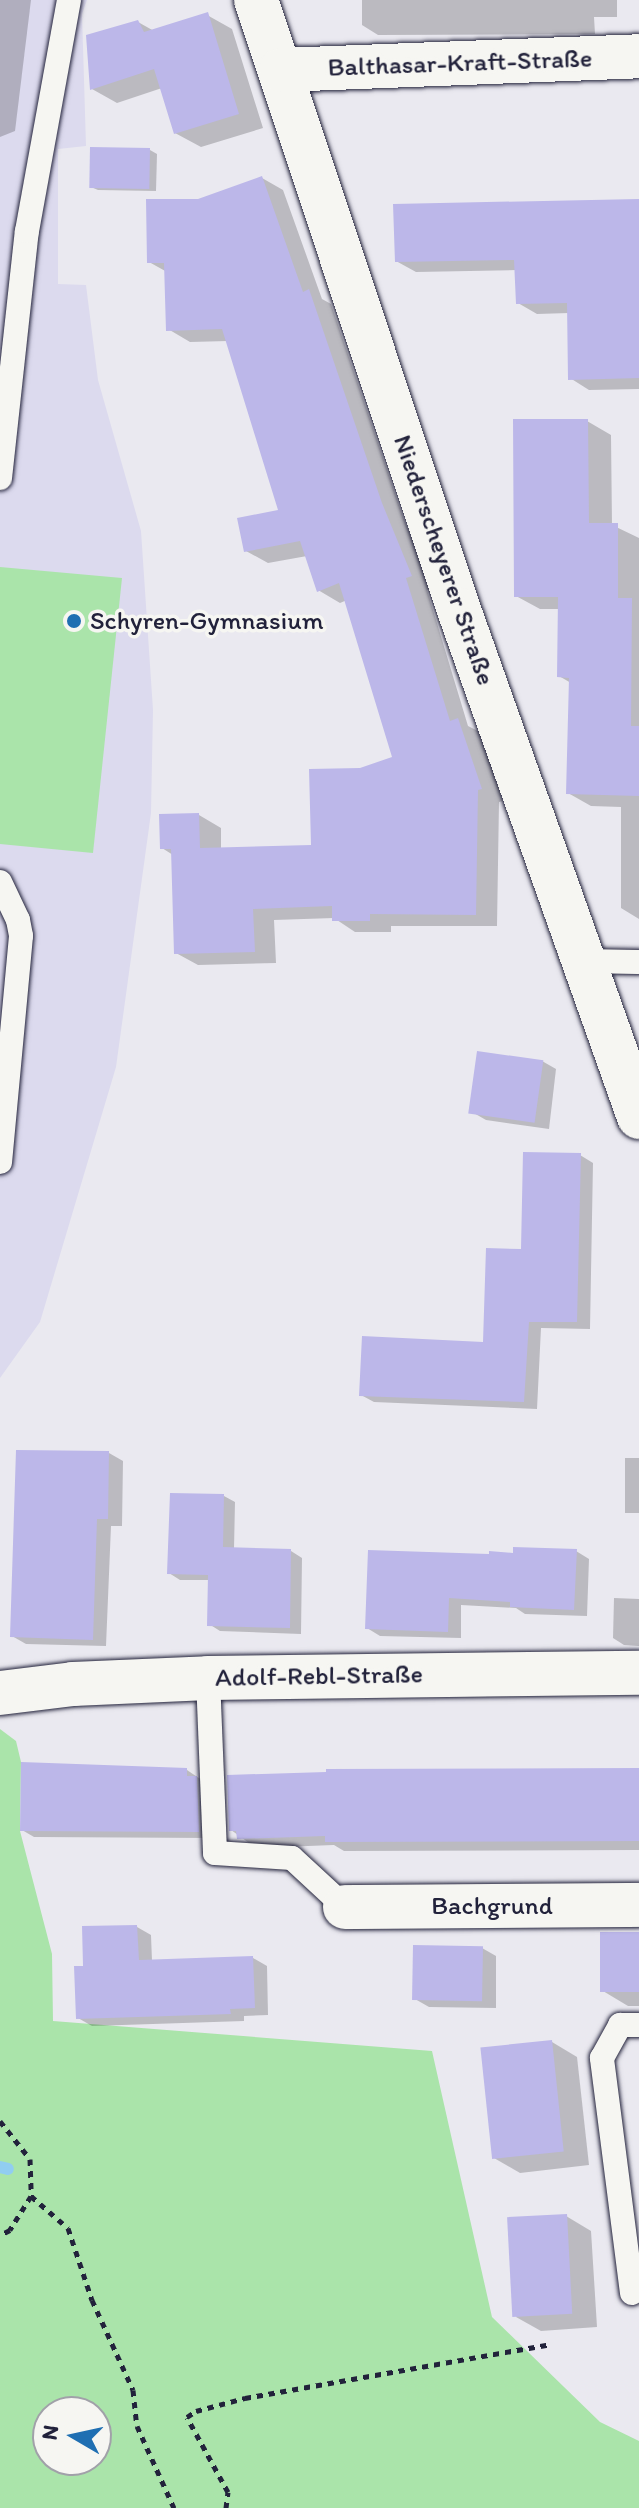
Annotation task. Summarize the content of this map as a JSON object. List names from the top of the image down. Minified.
{"streets":{"street":["Balthasar-Kraft-Straße","Niederscheyerer Straße","Adolf-Rebl-Straße","Bachgrund"]},"crossings":[["Balthasar-Kraft-Straße","Niederscheyerer Straße"]],"places":["Schyren-Gymnasium"],"north":"left"}
